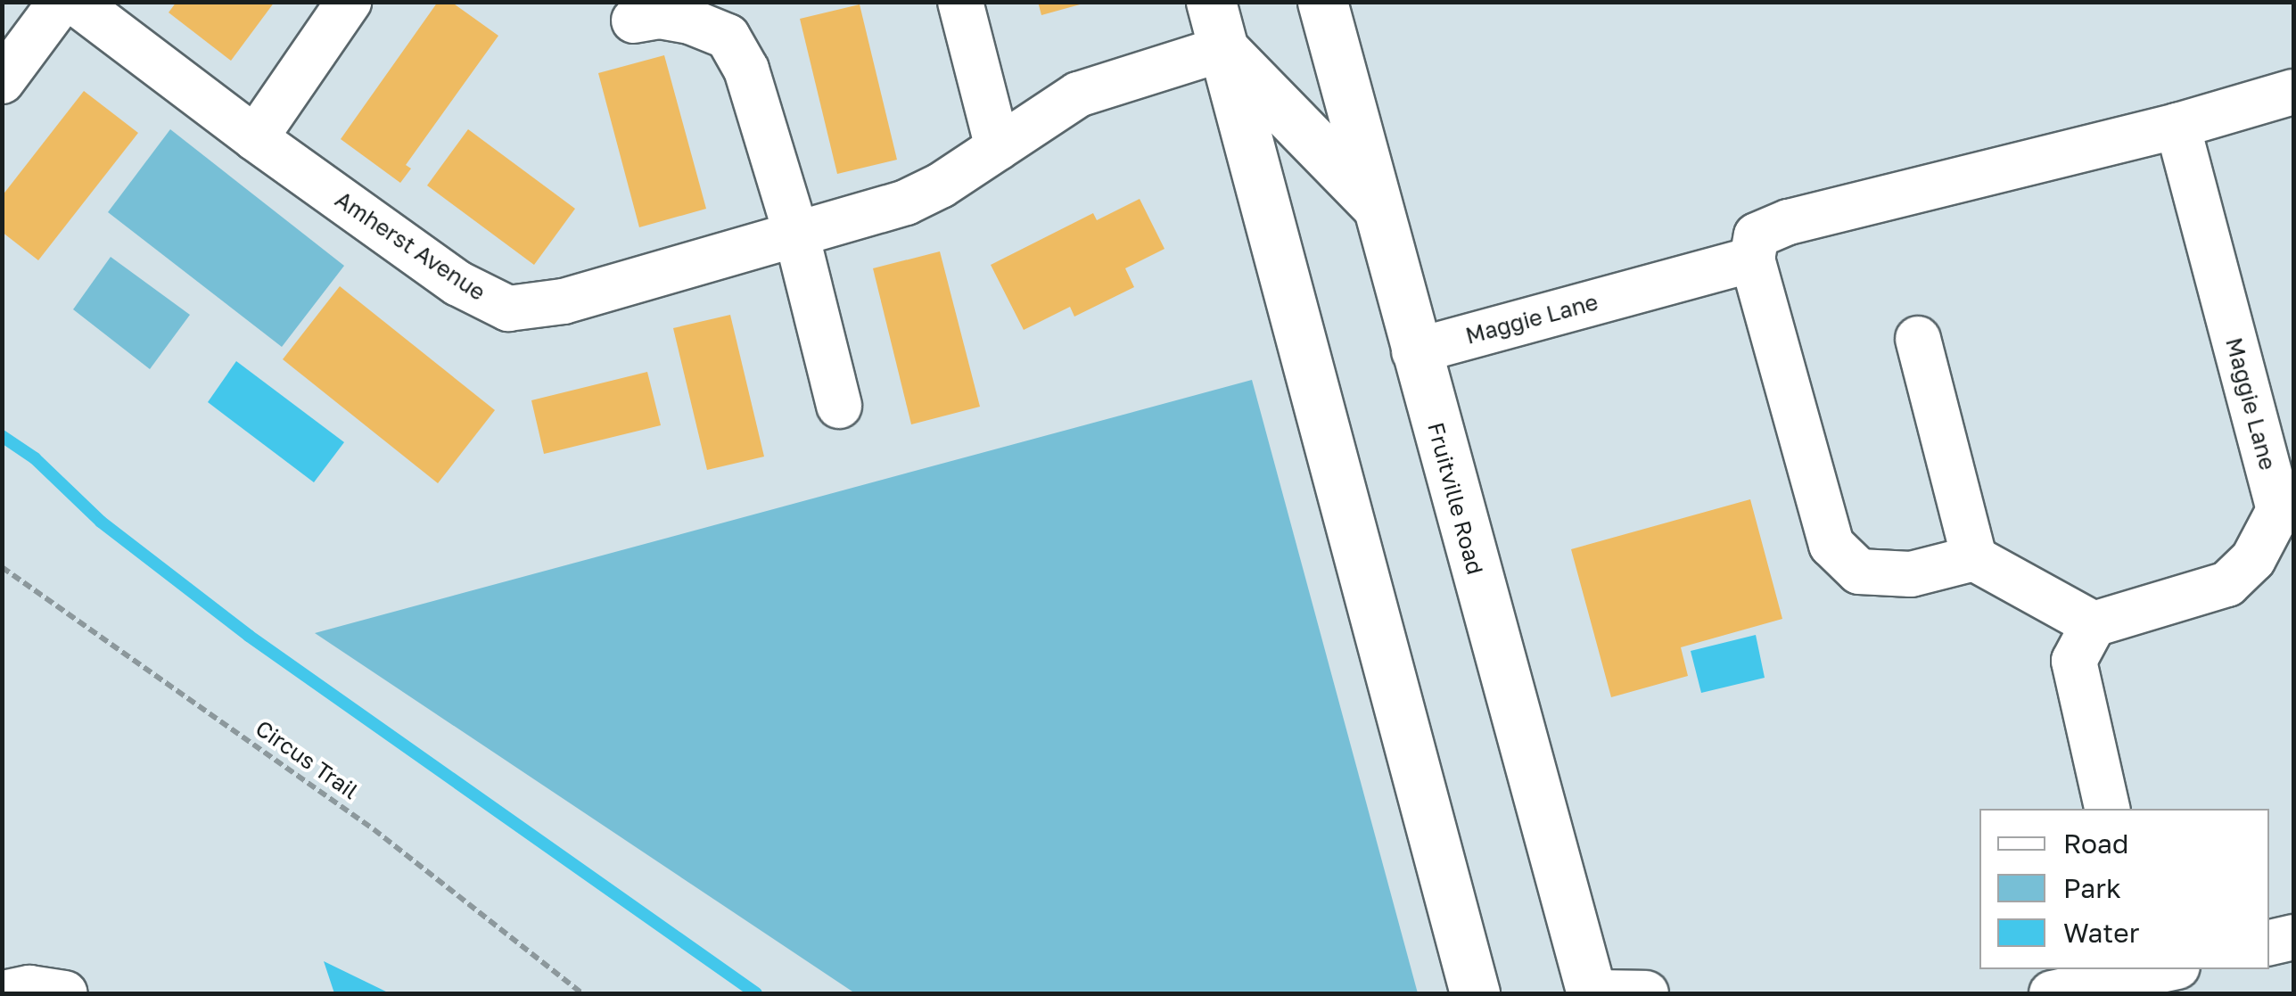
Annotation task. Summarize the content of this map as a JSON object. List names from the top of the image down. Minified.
{"streets":{"main road":["Fruitville Road"],"street":["Amherst Avenue","Maggie Lane"],"path":["Circus Trail"]},"crossings":[["Maggie Lane","Fruitville Road"]],"legend":["Road","Park","Water"]}
